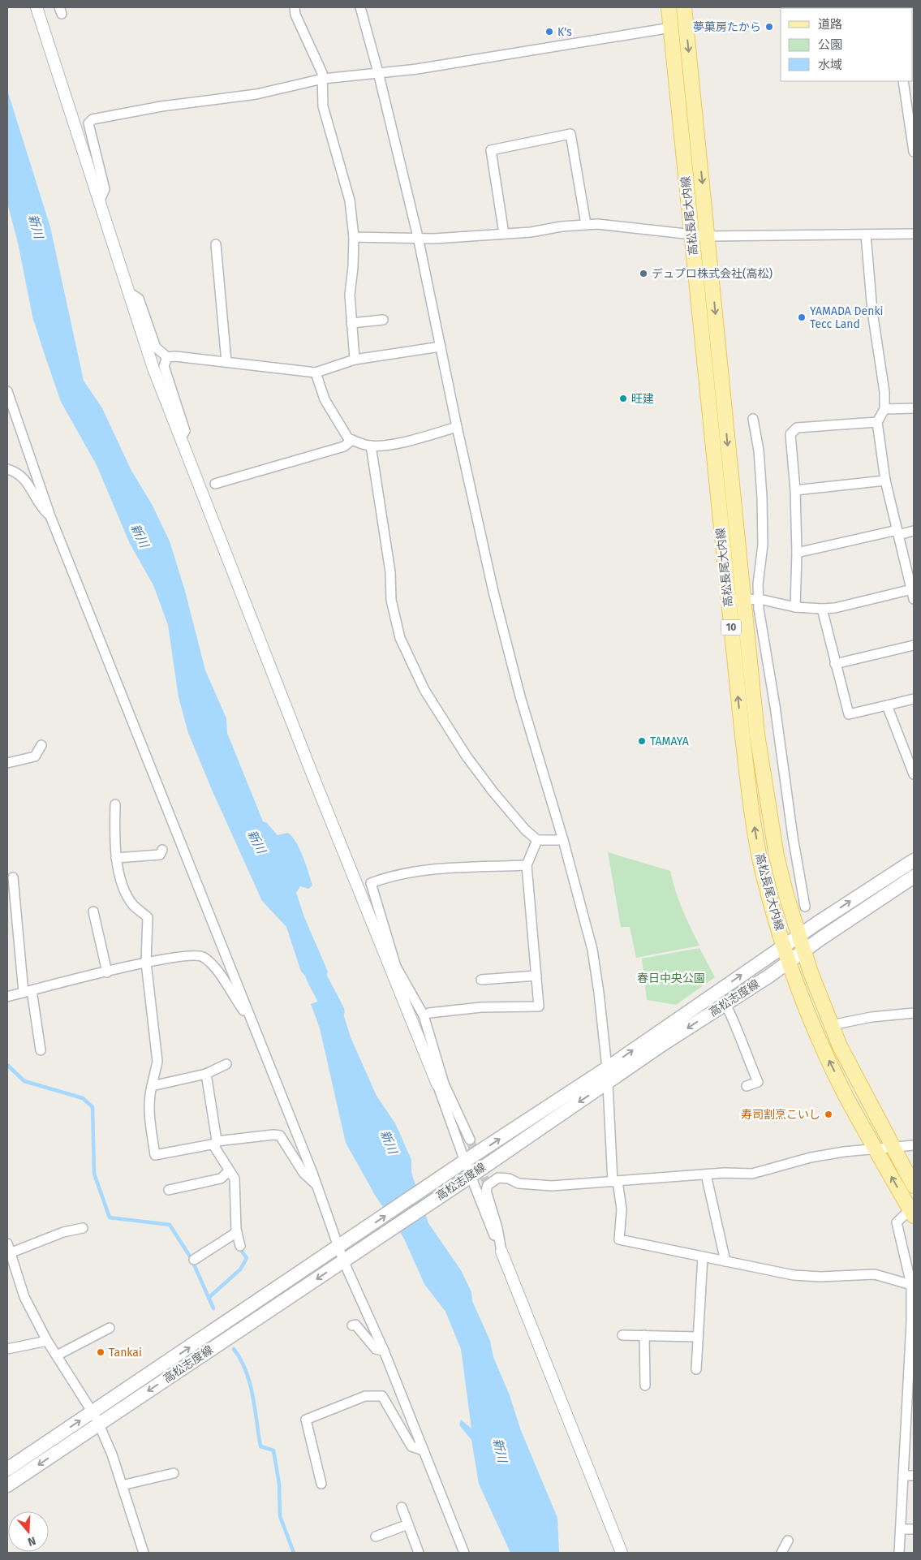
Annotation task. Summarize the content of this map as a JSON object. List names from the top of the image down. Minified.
{"streets":{"main road":["高松長尾大内線","10","高松志度線"]},"crossings":[["高松長尾大内線","高松志度線"]],"water":["新川"],"parks":["春日中央公園"],"places":["夢菓房たから","K's","デュプロ株式会社(高松)","YAMADA Denki Tecc Land","旺建","TAMAYA","寿司割烹こいし","Tankai"],"legend":["道路","公園","水域"],"north":"bottom"}
